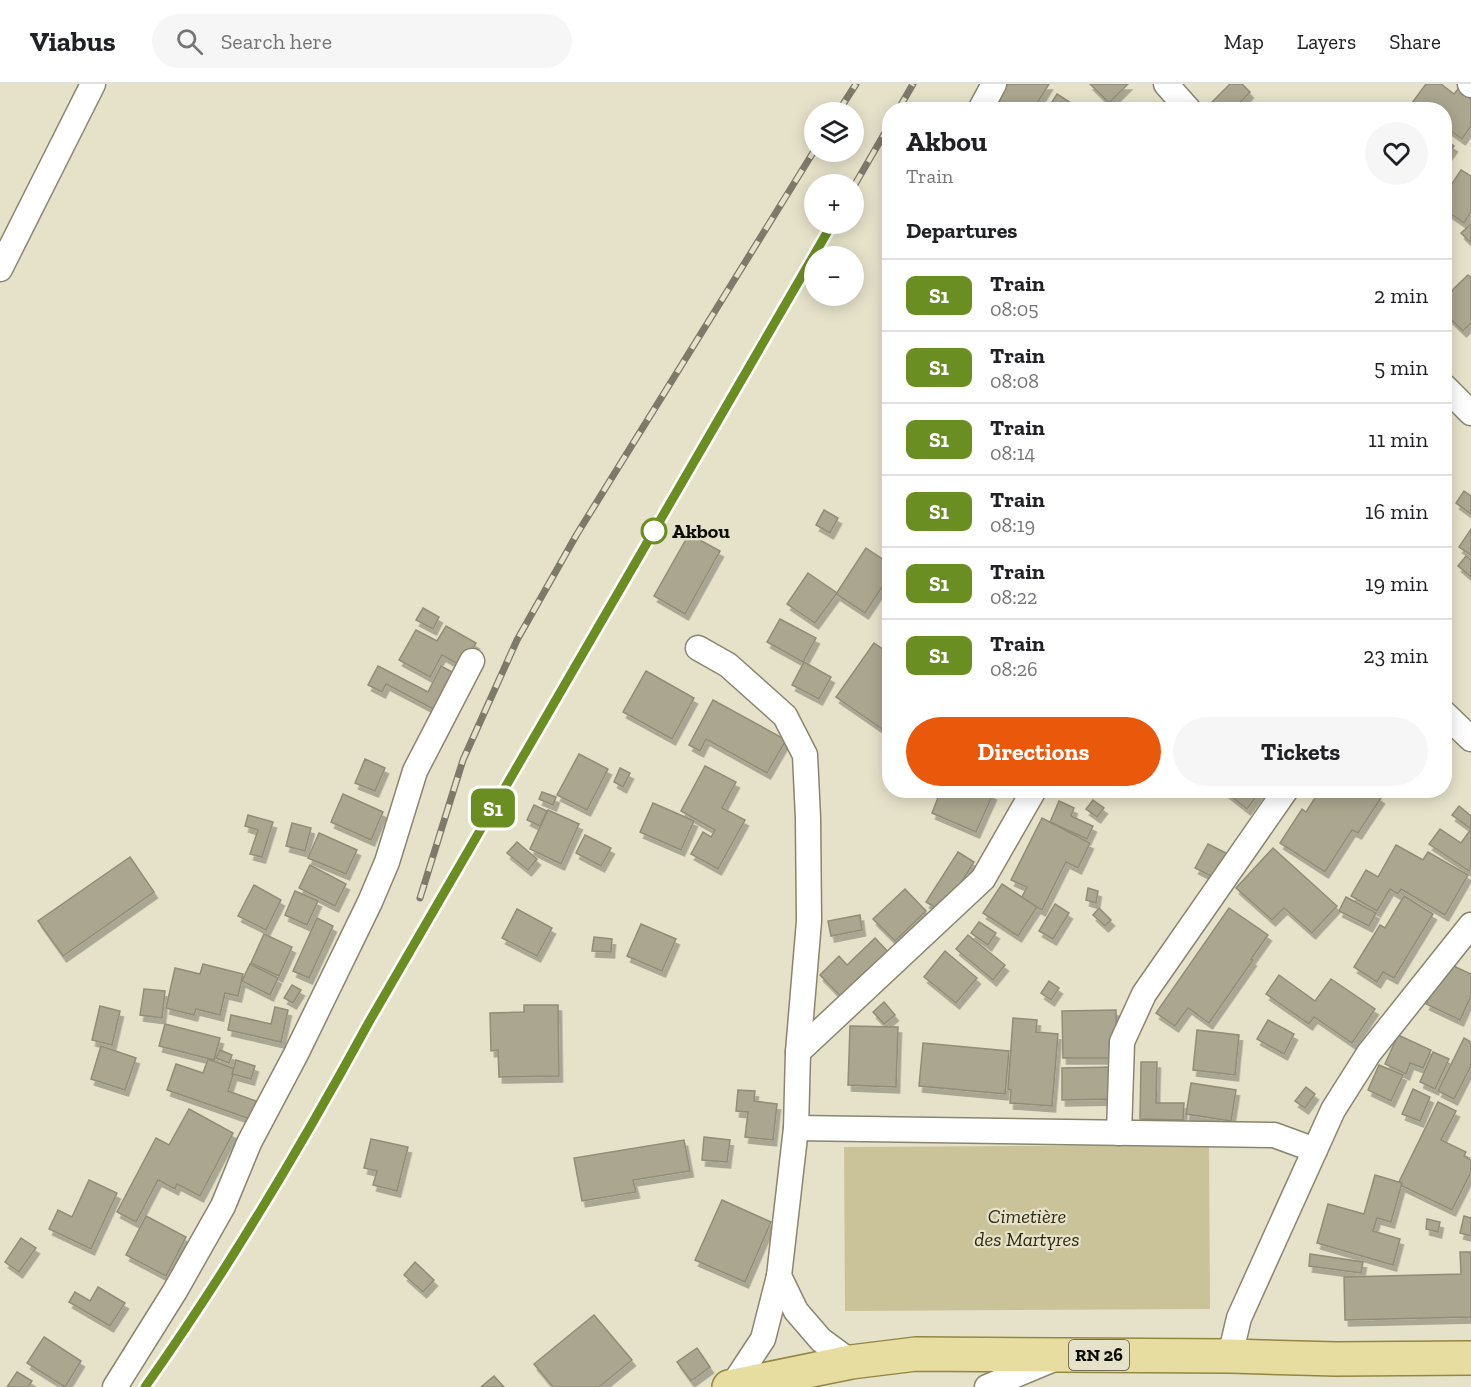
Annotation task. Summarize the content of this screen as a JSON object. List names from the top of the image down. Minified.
{"streets":{"main road":["RN 26"]},"parks":["Cimetière des Martyres"],"places":["Akbou"],"page":{"header":"Viabus","search":"Search here","nav":["Map","Layers","Share"],"on_map":"S1","map_buttons":["+","−"],"heading":[["Akbou","Train"],"Departures"],"list":[{"mark":"S1","name":"Train","note":"08:05","value":"2 min"},{"mark":"S1","name":"Train","note":"08:08","value":"5 min"},{"mark":"S1","name":"Train","note":"08:14","value":"11 min"},{"mark":"S1","name":"Train","note":"08:19","value":"16 min"},{"mark":"S1","name":"Train","note":"08:22","value":"19 min"},{"mark":"S1","name":"Train","note":"08:26","value":"23 min"}],"buttons":["Directions","Tickets"]}}
